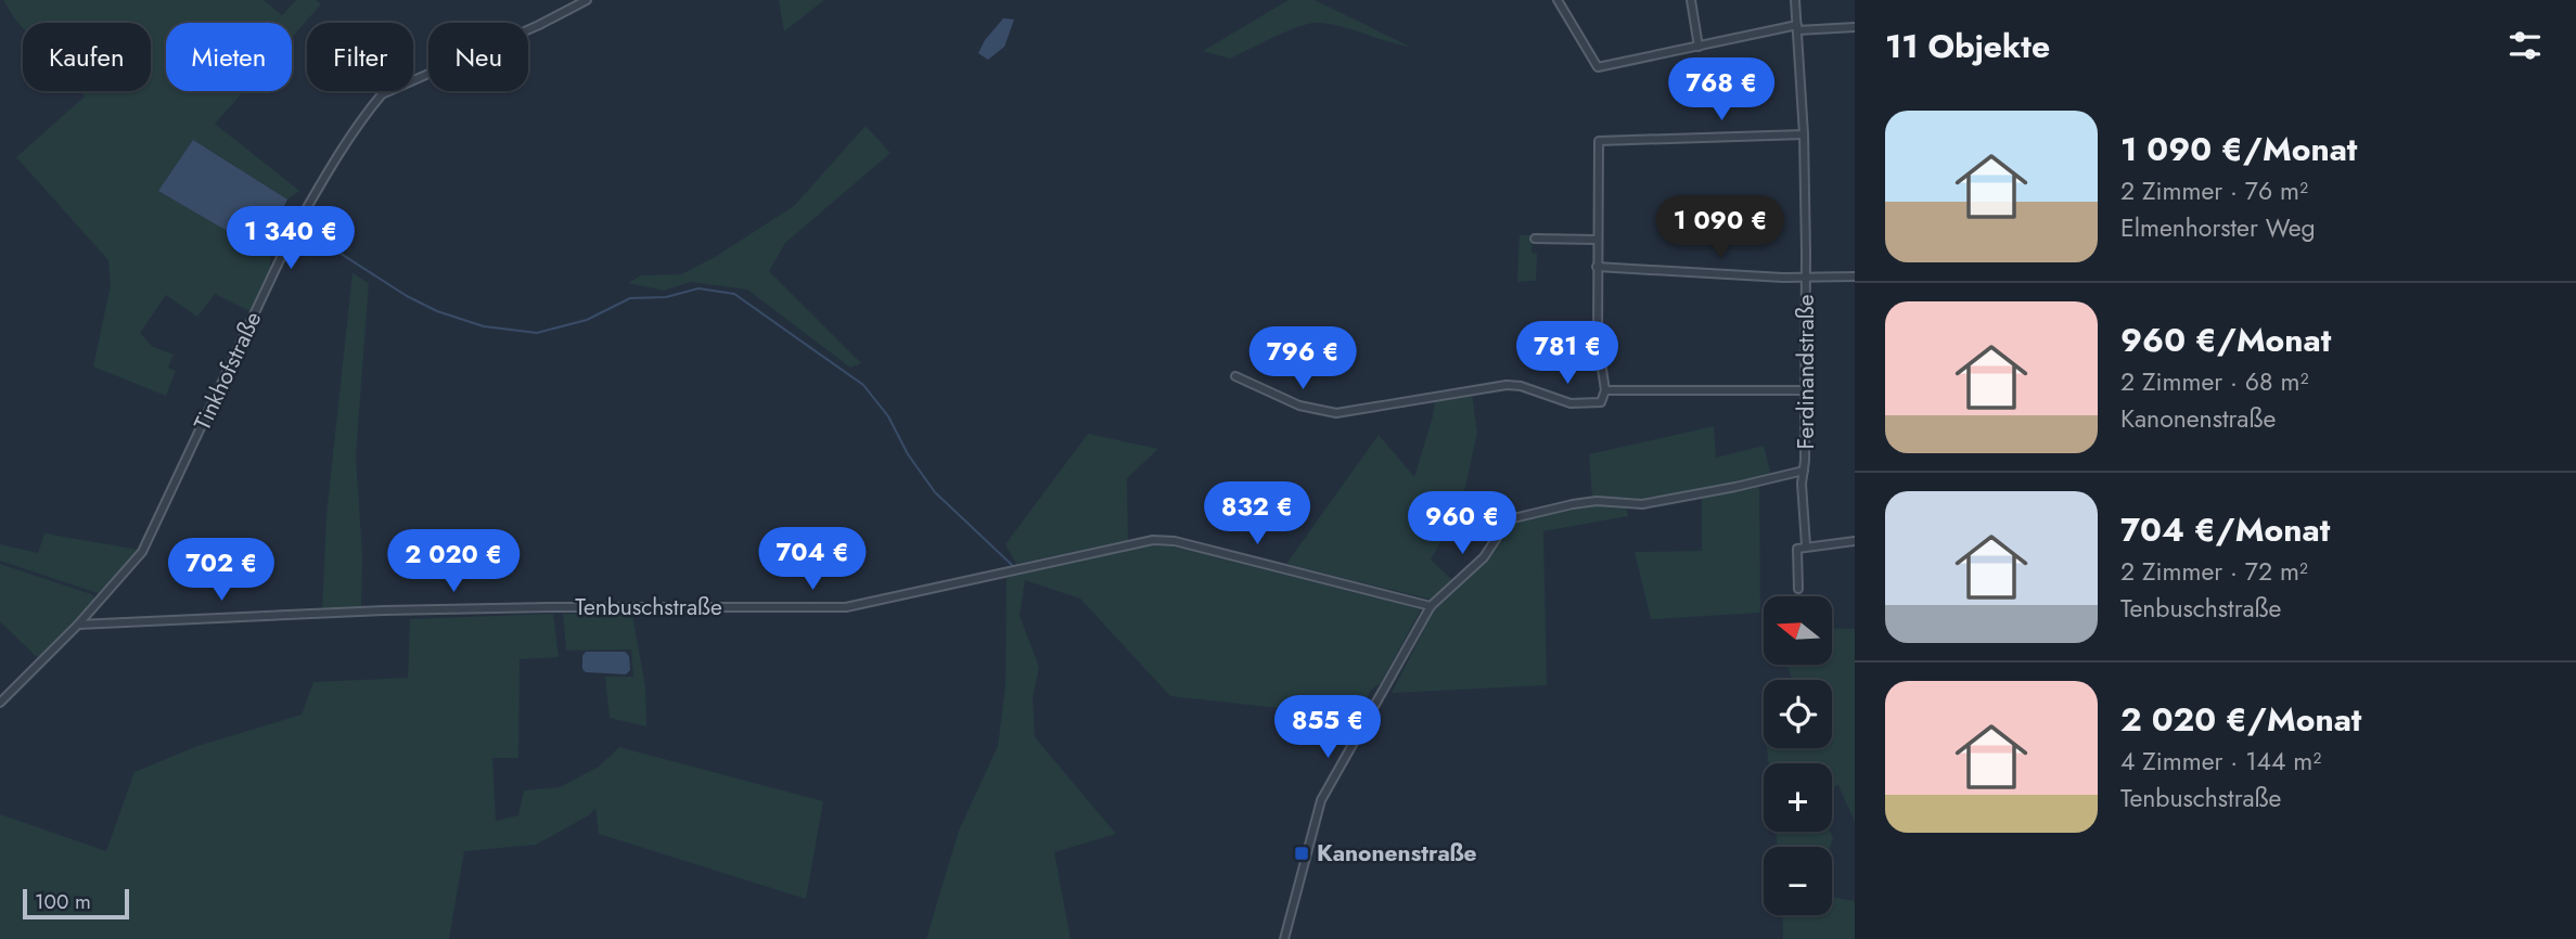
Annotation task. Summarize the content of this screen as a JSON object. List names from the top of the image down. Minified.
{"streets":{"street":["Tinkhofstraße","Ferdinandstraße","Tenbuschstraße"]},"crossings":[["Tinkhofstraße","Tenbuschstraße"],["Ferdinandstraße","Tenbuschstraße"]],"places":{"transit":["Kanonenstraße"]},"scale_bar":"100 m","north":"left","page":{"heading":"11 Objekte","chip":["Kaufen","Mieten","Filter","Neu"],"price":["768 €","1 090 €","1 340 €","781 €","796 €","832 €","960 €","704 €","2 020 €","702 €","855 €"],"list":[{"name":"1 090 €/Monat","note":"2 Zimmer · 76 m² · Elmenhorster Weg"},{"name":"960 €/Monat","note":"2 Zimmer · 68 m² · Kanonenstraße"},{"name":"704 €/Monat","note":"2 Zimmer · 72 m² · Tenbuschstraße"},{"name":"2 020 €/Monat","note":"4 Zimmer · 144 m² · Tenbuschstraße"}],"map_buttons":["+","−"],"scale":"100 m"}}
